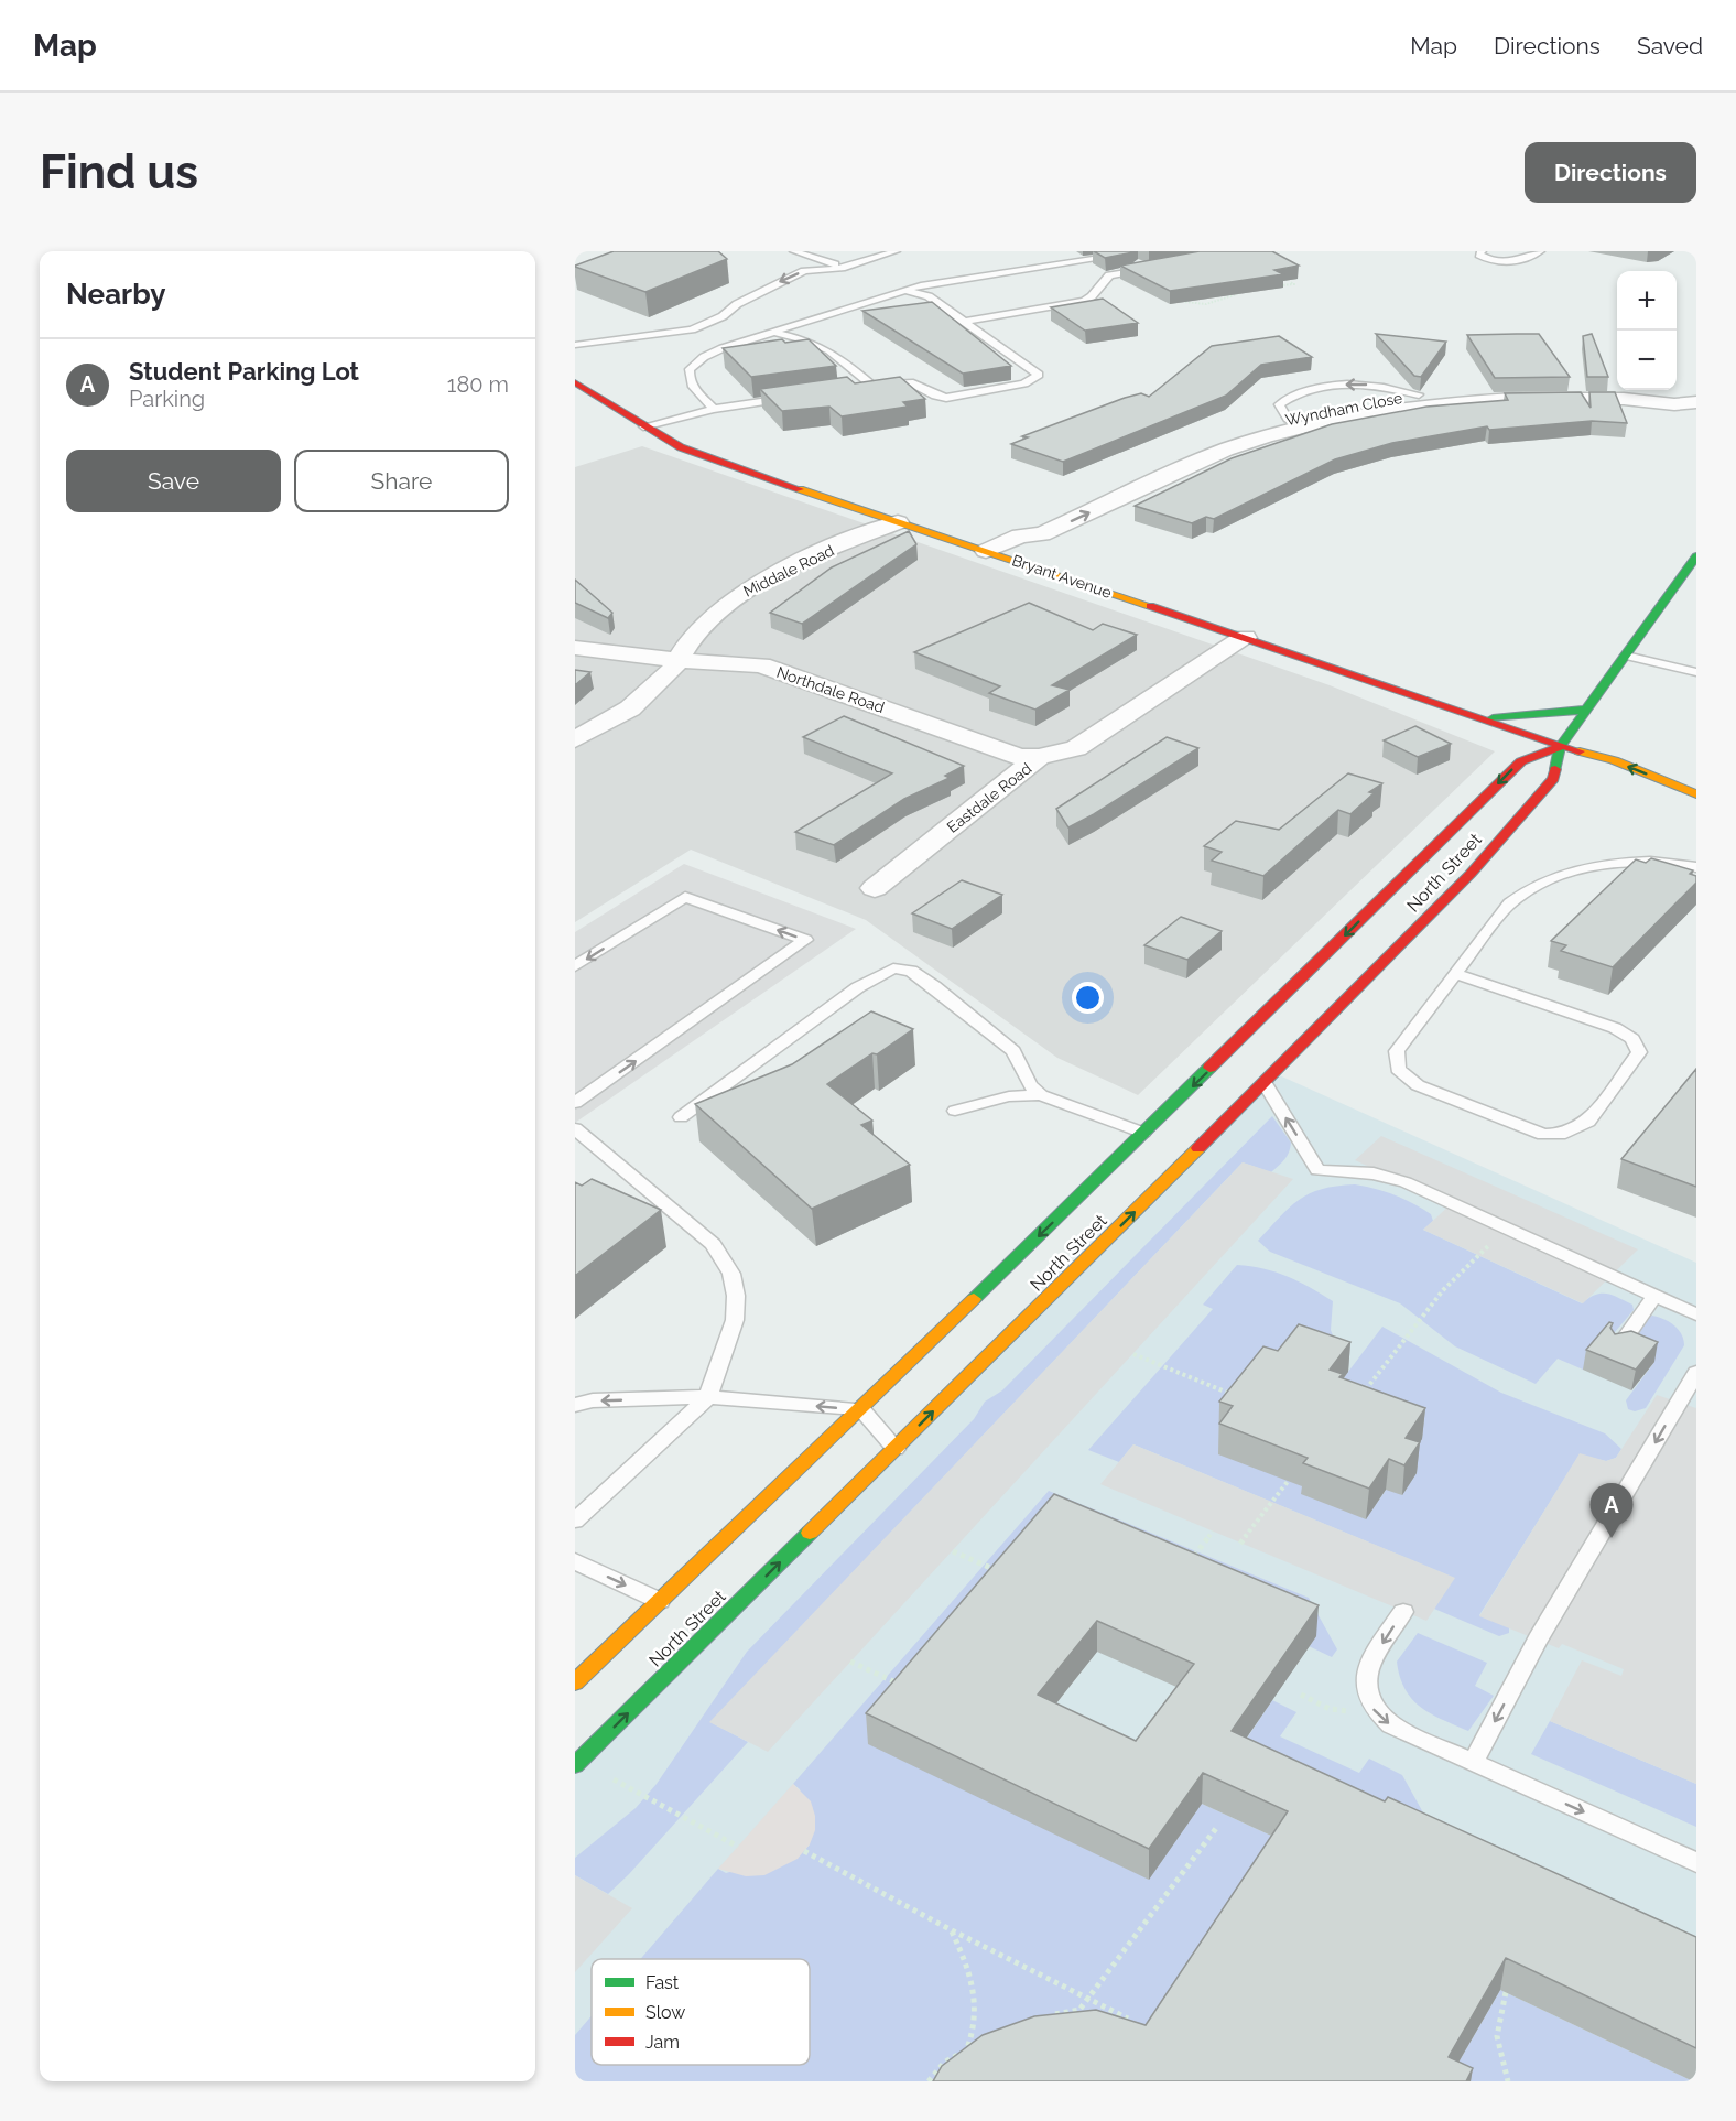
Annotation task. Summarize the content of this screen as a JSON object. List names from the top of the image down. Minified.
{"streets":{"main road":["Bryant Avenue","North Street"],"street":["Wyndham Close","Middale Road","Northdale Road","Eastdale Road"]},"crossings":[["Wyndham Close","Bryant Avenue"],["Middale Road","Bryant Avenue"],["Middale Road","Northdale Road"],["Bryant Avenue","Eastdale Road"],["Bryant Avenue","North Street"],["Northdale Road","Eastdale Road"]],"legend":["Fast","Slow","Jam"],"page":{"header":"Map","nav":["Map","Directions","Saved"],"buttons":["Directions",["Save","Share"]],"title":"Find us","heading":"Nearby","map_buttons":["+","−"],"list":[{"mark":"A","name":"Student Parking Lot","note":"Parking","value":"180 m"}],"pins":"A"}}
